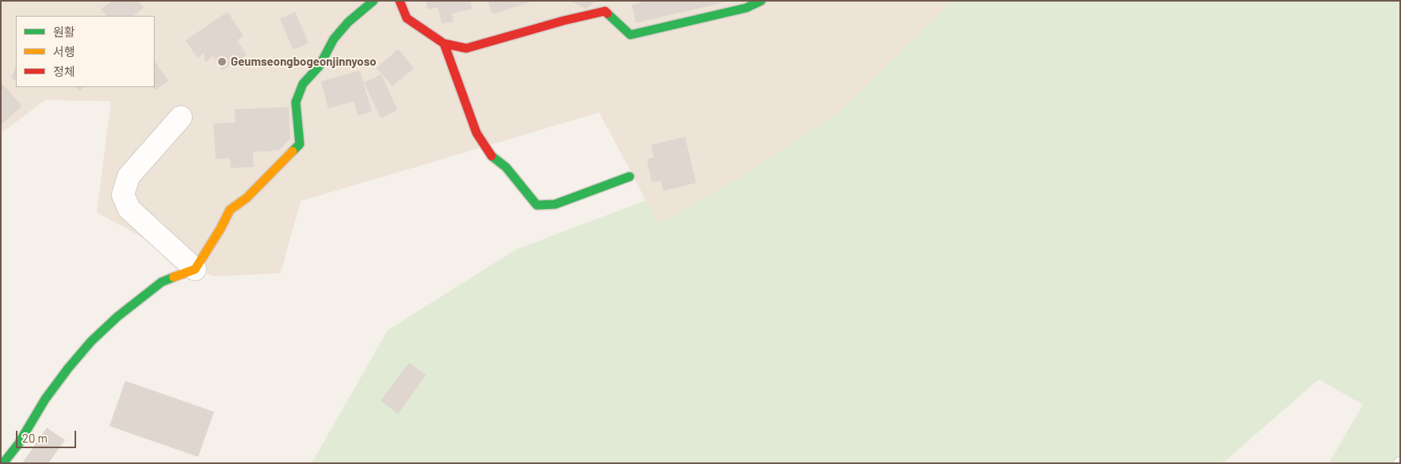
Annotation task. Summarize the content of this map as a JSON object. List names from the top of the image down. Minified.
{"places":["Geumseongbogeonjinnyoso"],"legend":["원활","서행","정체"],"scale_bar":"20 m"}
